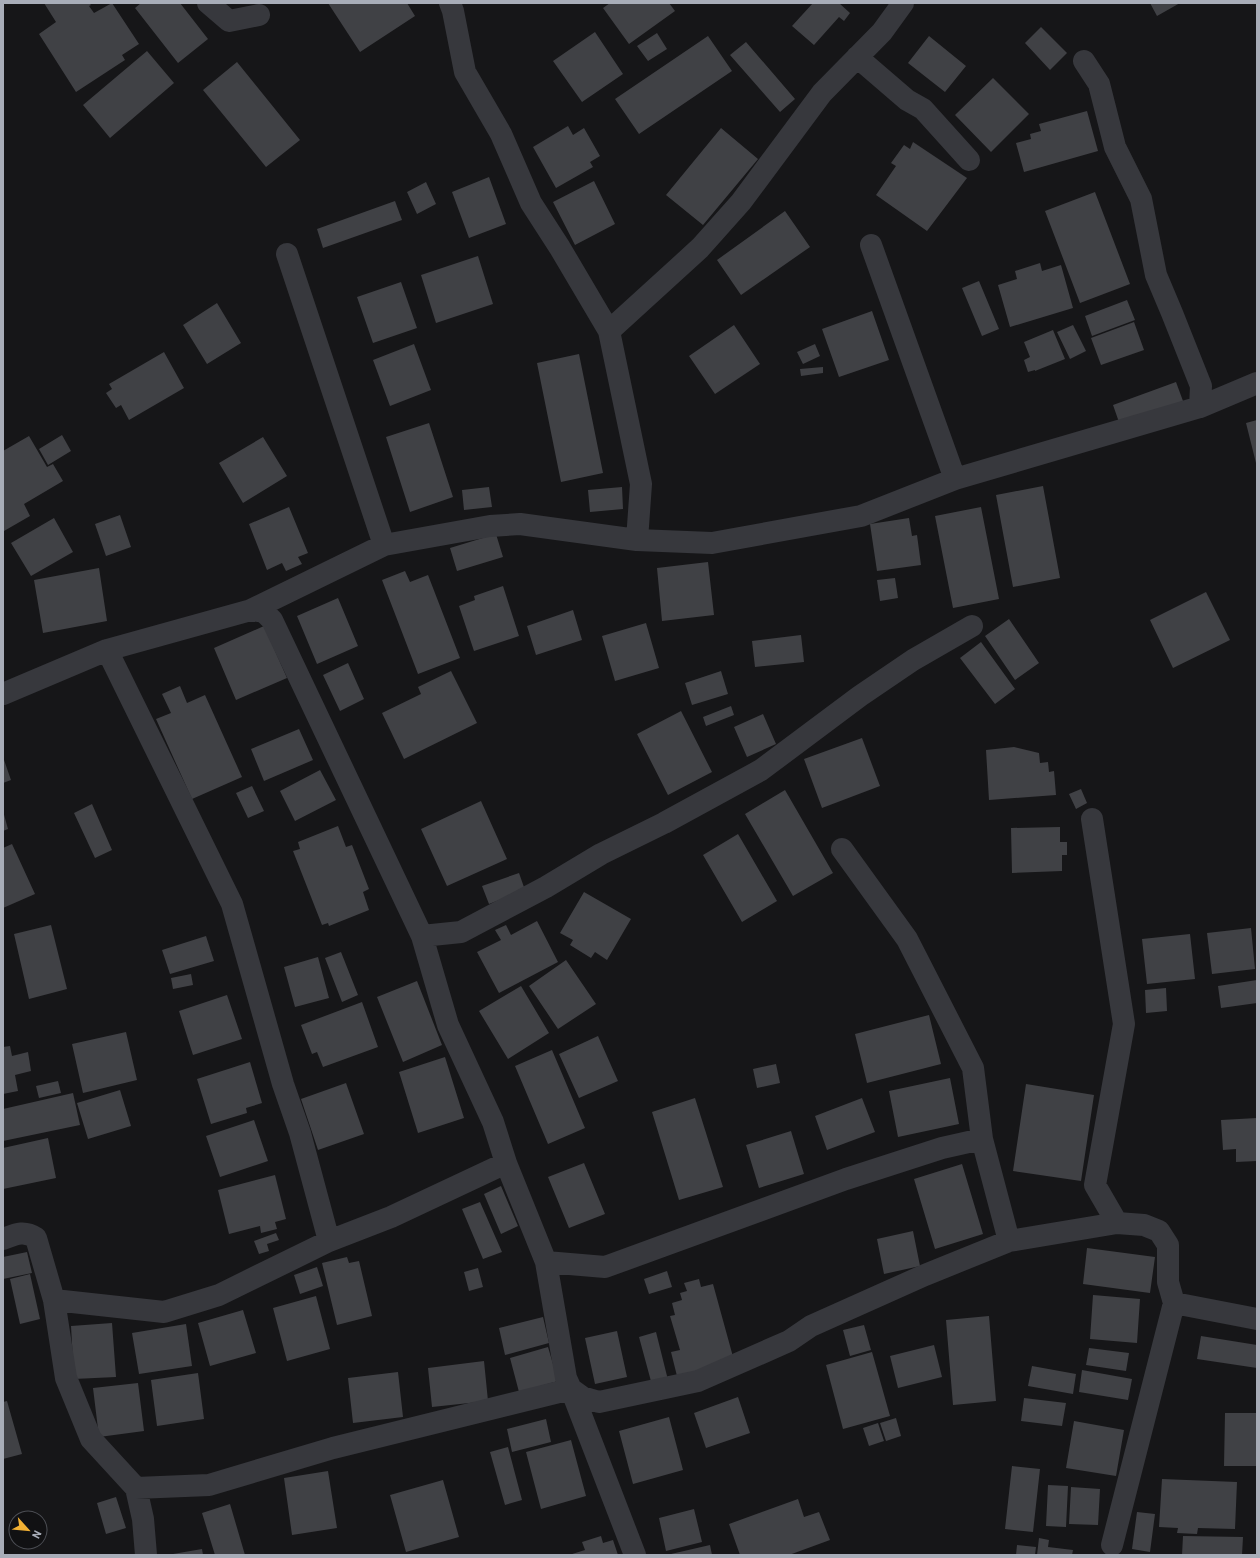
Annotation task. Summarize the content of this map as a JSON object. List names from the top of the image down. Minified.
{"north":"bottom right"}
